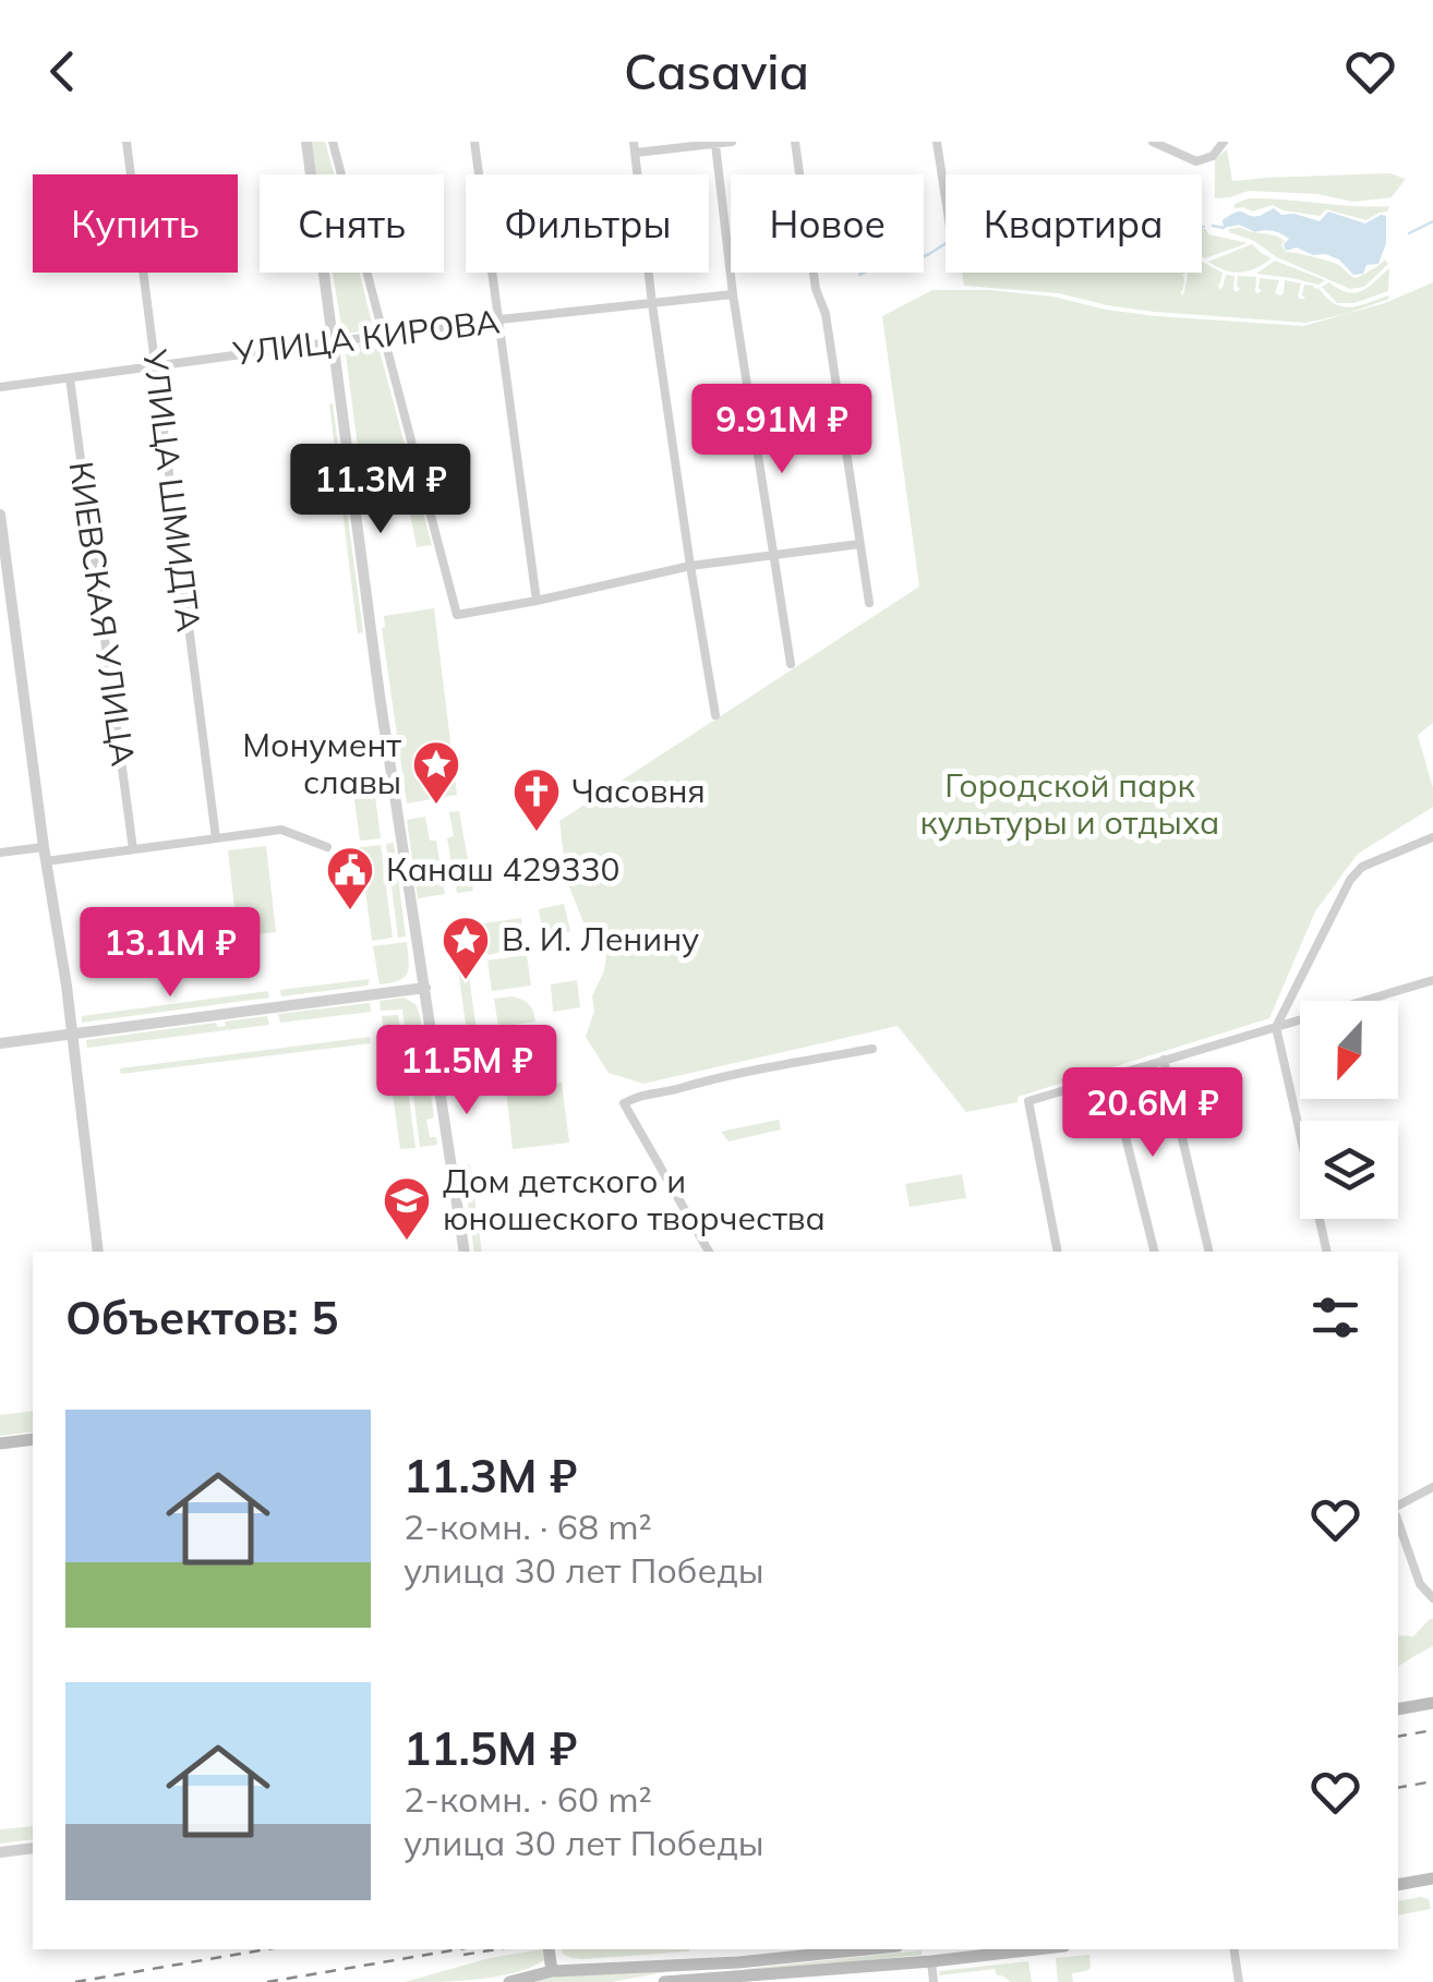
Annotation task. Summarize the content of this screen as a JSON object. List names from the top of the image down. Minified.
{"streets":{"street":["УЛИЦА КИРОВА","УЛИЦА ШМИДТА","КИЕВСКАЯ УЛИЦА"]},"crossings":[["УЛИЦА КИРОВА","УЛИЦА ШМИДТА"],["УЛИЦА КИРОВА","КИЕВСКАЯ УЛИЦА"]],"parks":["Городской парк культуры и отдыха"],"places":{"place":["Монумент славы","В. И. Ленину"],"church":["Часовня"],"public building":["Канаш 429330"],"school or university":["Дом детского и юношеского творчества"]},"north":"bottom","page":{"header":"Casavia","chip":["Купить","Снять","Фильтры","Новое","Квартира"],"price":["9.91M ₽","11.3M ₽","13.1M ₽","11.5M ₽","20.6M ₽"],"heading":"Объектов: 5","list":[{"name":"11.3M ₽","note":"2-комн. · 68 m² · улица 30 лет Победы"},{"name":"11.5M ₽","note":"2-комн. · 60 m² · улица 30 лет Победы"}]}}
